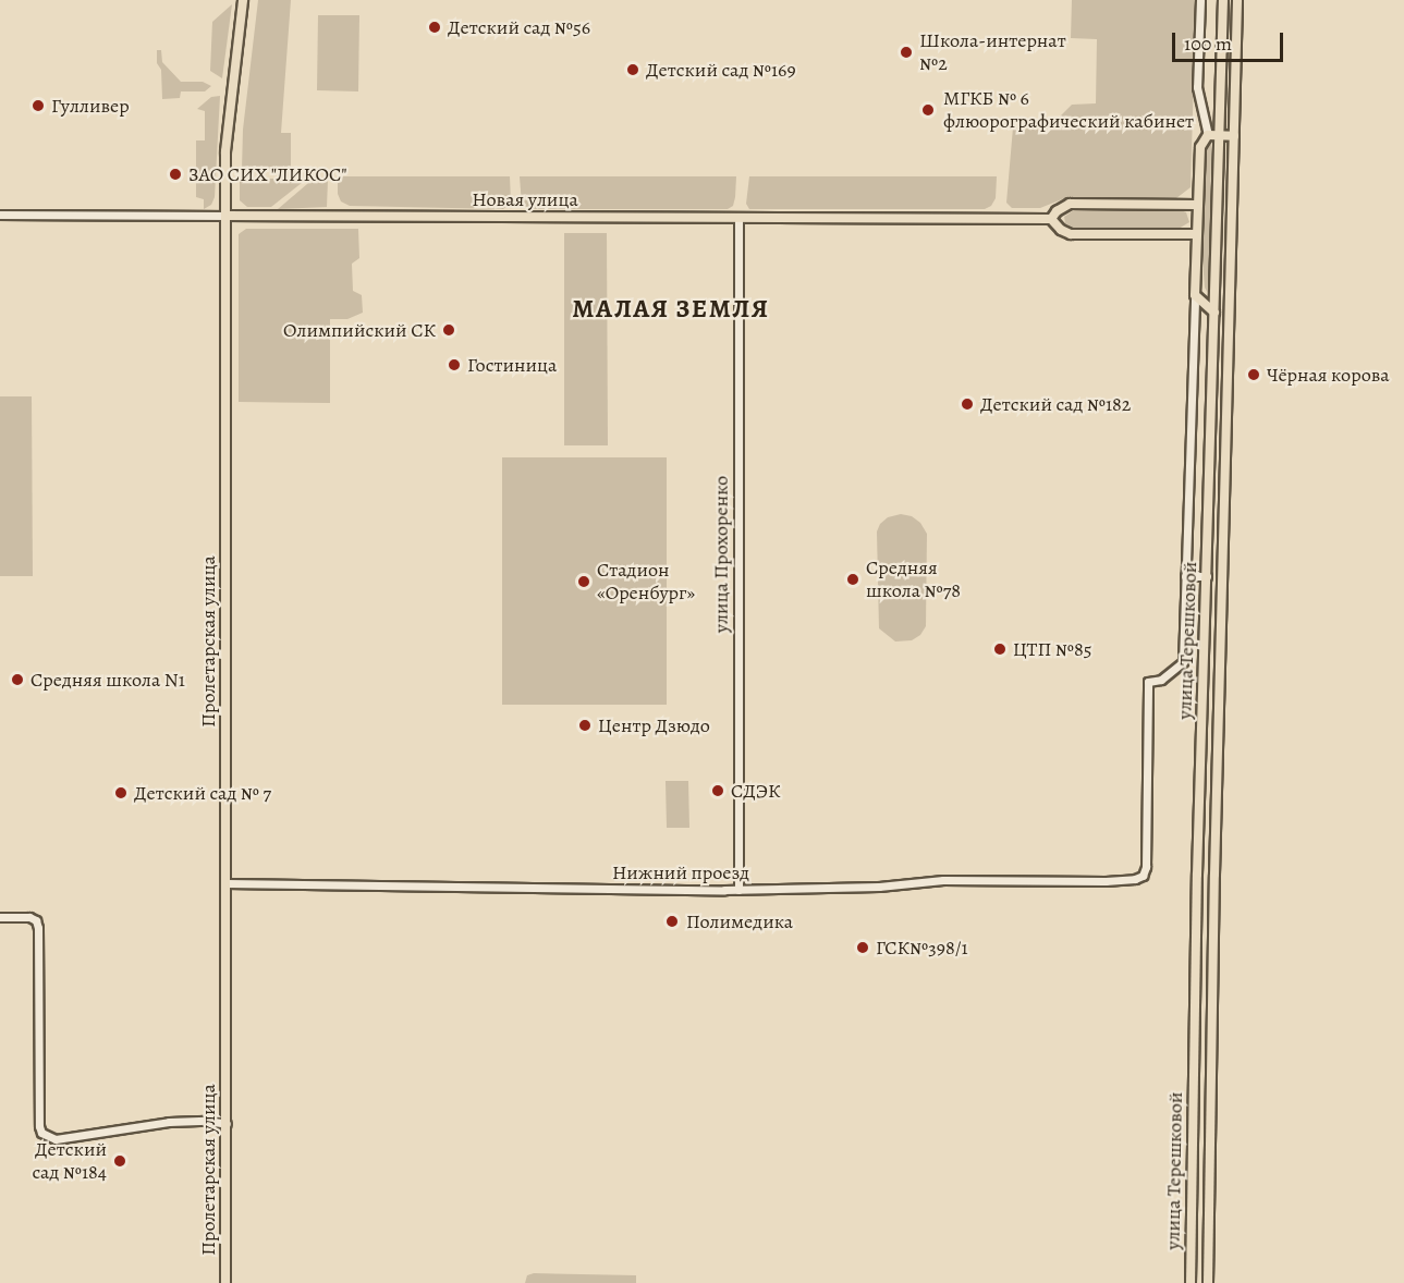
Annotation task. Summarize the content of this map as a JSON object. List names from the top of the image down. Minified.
{"streets":{"main road":["Новая улица","улица Терешковой","Пролетарская улица"],"street":["улица Прохоренко","Нижний проезд"]},"crossings":[["Новая улица","улица Прохоренко"],["Новая улица","Пролетарская улица"],["улица Прохоренко","Нижний проезд"],["Пролетарская улица","Нижний проезд"]],"districts":["МАЛАЯ ЗЕМЛЯ"],"places":["Детский сад №56","Школа-интернат №2","Детский сад №169","Гулливер","МГКБ № 6 флюорографический кабинет","ЗАО СИХ \"ЛИКОС\"","Олимпийский СК","Гостиница","Чёрная корова","Детский сад №182","Средняя школа №78","Стадион «Оренбург»","ЦТП №85","Средняя школа N1","Центр Дзюдо","СДЭК","Детский сад № 7","Полимедика","ГСК№398/1","Детский сад №184"],"scale_bar":"100 m"}
